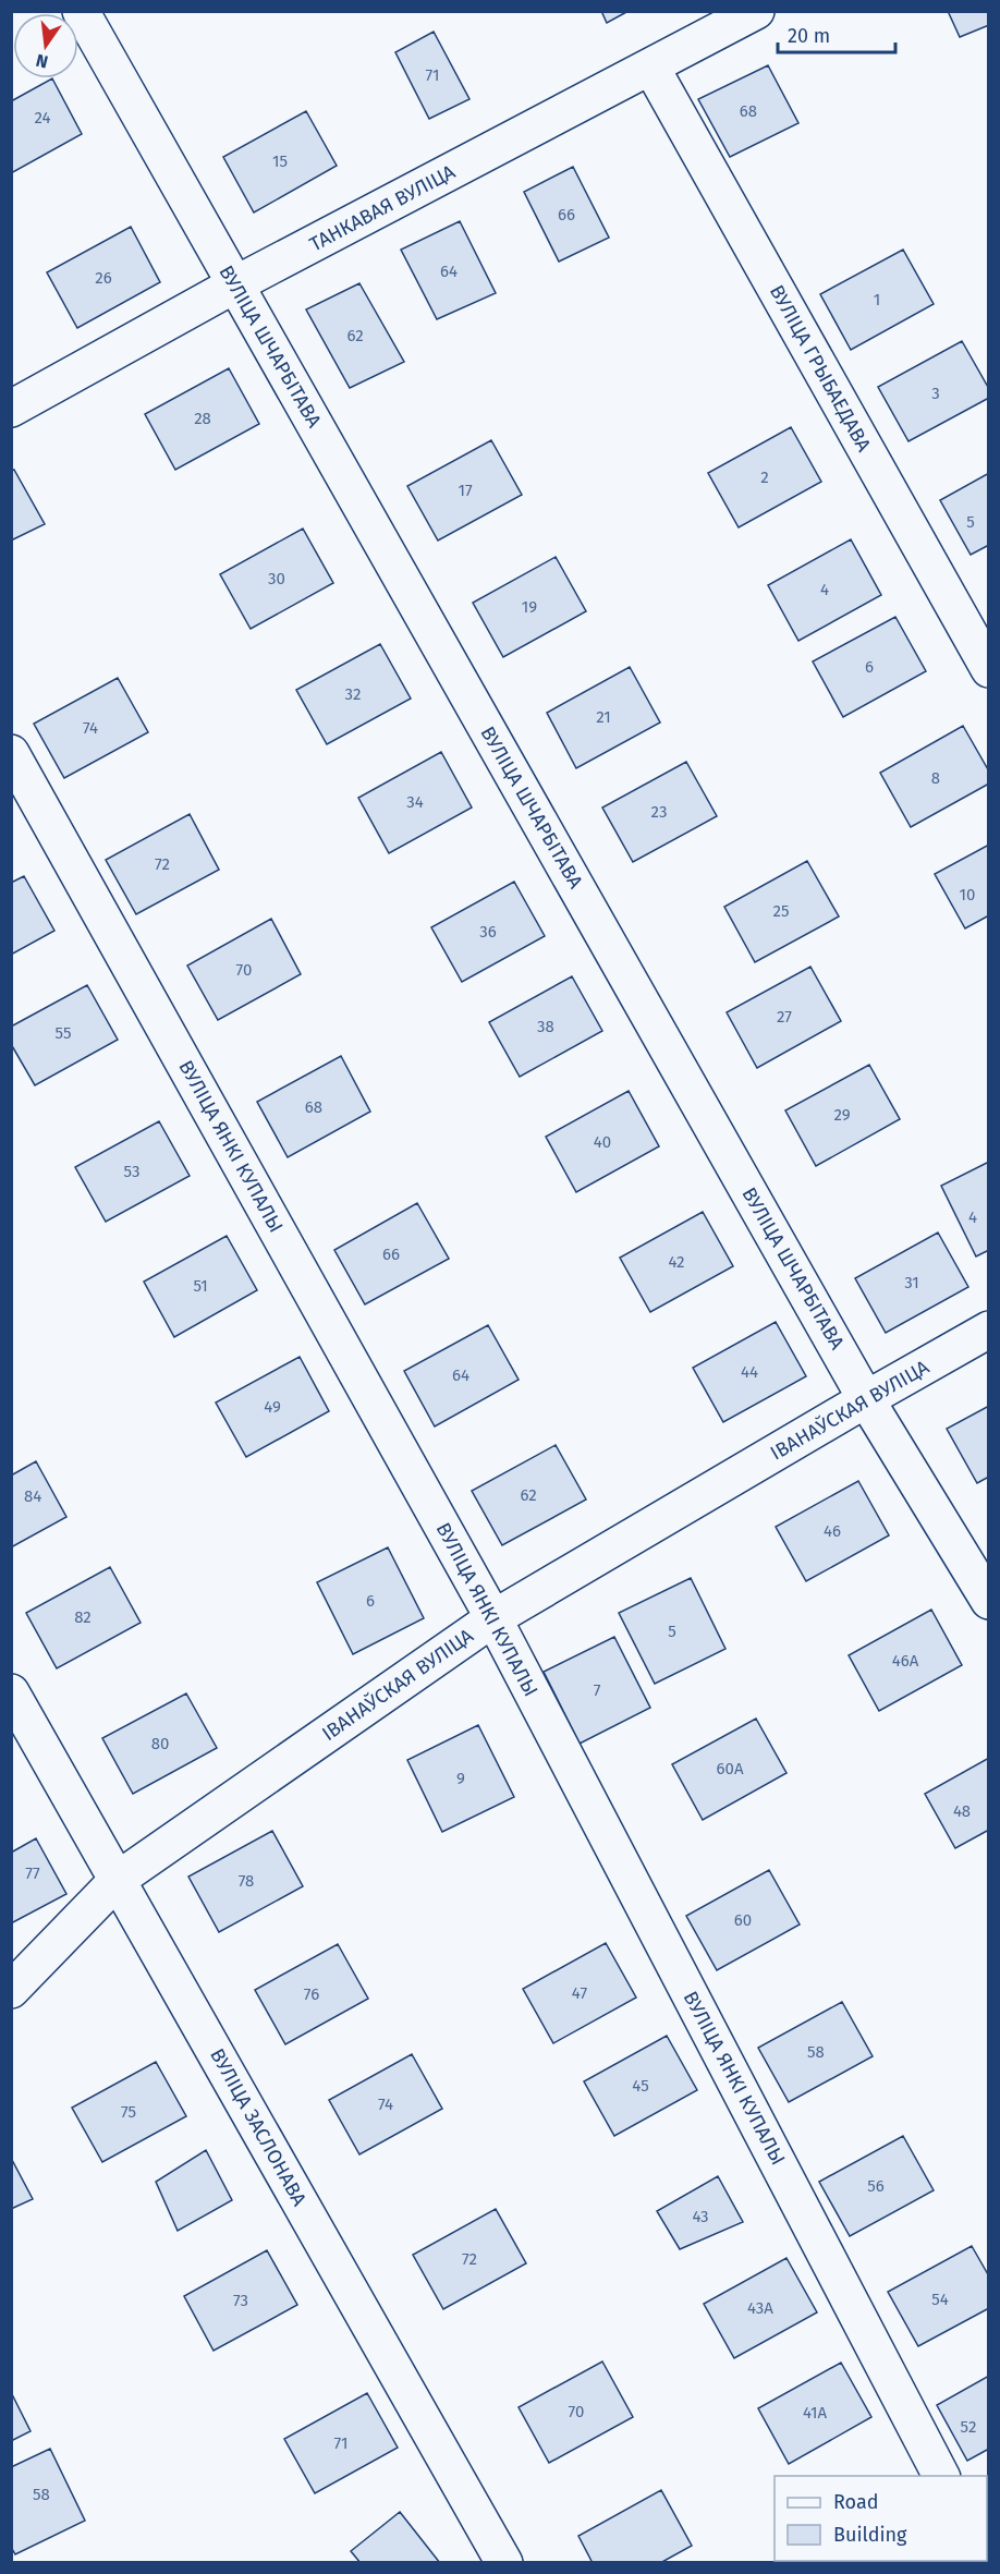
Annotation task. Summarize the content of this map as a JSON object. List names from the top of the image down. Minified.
{"streets":{"street":["ТАНКАВАЯ ВУЛІЦА","ВУЛІЦА ШЧАРБІТАВА","ВУЛІЦА ГРЫБАЕДАВА","ВУЛІЦА ЯНКІ КУПАЛЫ","ІВАНАЎСКАЯ ВУЛІЦА","ВУЛІЦА ЗАСЛОНАВА"]},"crossings":[["ТАНКАВАЯ ВУЛІЦА","ВУЛІЦА ШЧАРБІТАВА"],["ТАНКАВАЯ ВУЛІЦА","ВУЛІЦА ГРЫБАЕДАВА"],["ВУЛІЦА ШЧАРБІТАВА","ІВАНАЎСКАЯ ВУЛІЦА"],["ВУЛІЦА ЯНКІ КУПАЛЫ","ІВАНАЎСКАЯ ВУЛІЦА"],["ІВАНАЎСКАЯ ВУЛІЦА","ВУЛІЦА ЗАСЛОНАВА"]],"house_numbers":["71","68","24","15","66","64","26","1","62","3","28","2","17","5","30","4","19","6","32","21","74","8","34","23","72","10","25","36","70","27","38","55","68","29","40","53","4","66","42","31","51","44","64","49","62","84","46","6","82","5","46А","7","80","60А","9","48","77","78","60","47","76","58","45","74","75","56","43","72","54","73","43А","70","41А","52","71","58"],"legend":["Road","Building"],"scale_bar":"20 m","north":"bottom"}
